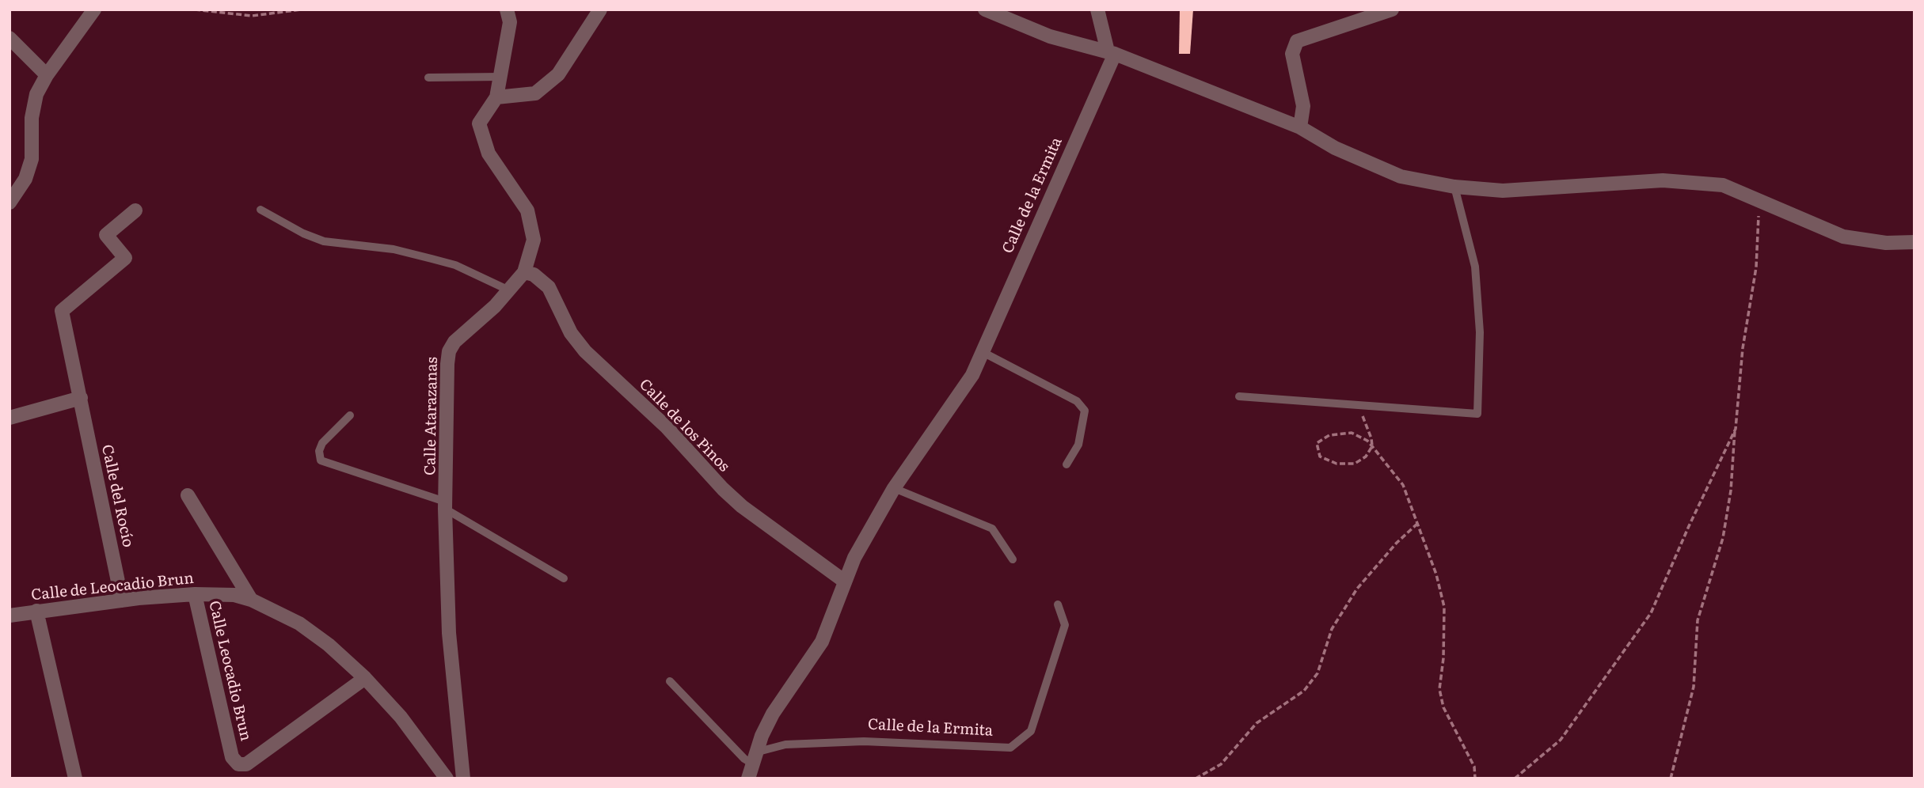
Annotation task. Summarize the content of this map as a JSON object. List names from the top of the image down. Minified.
{"streets":{"street":["Calle de la Ermita","Calle Atarazanas","Calle de los Pinos","Calle del Rocío","Calle de Leocadio Brun","Calle Leocadio Brun"]},"crossings":[["Calle de la Ermita","Calle de los Pinos"],["Calle Atarazanas","Calle de los Pinos"],["Calle del Rocío","Calle de Leocadio Brun"],["Calle de Leocadio Brun","Calle Leocadio Brun"]]}
